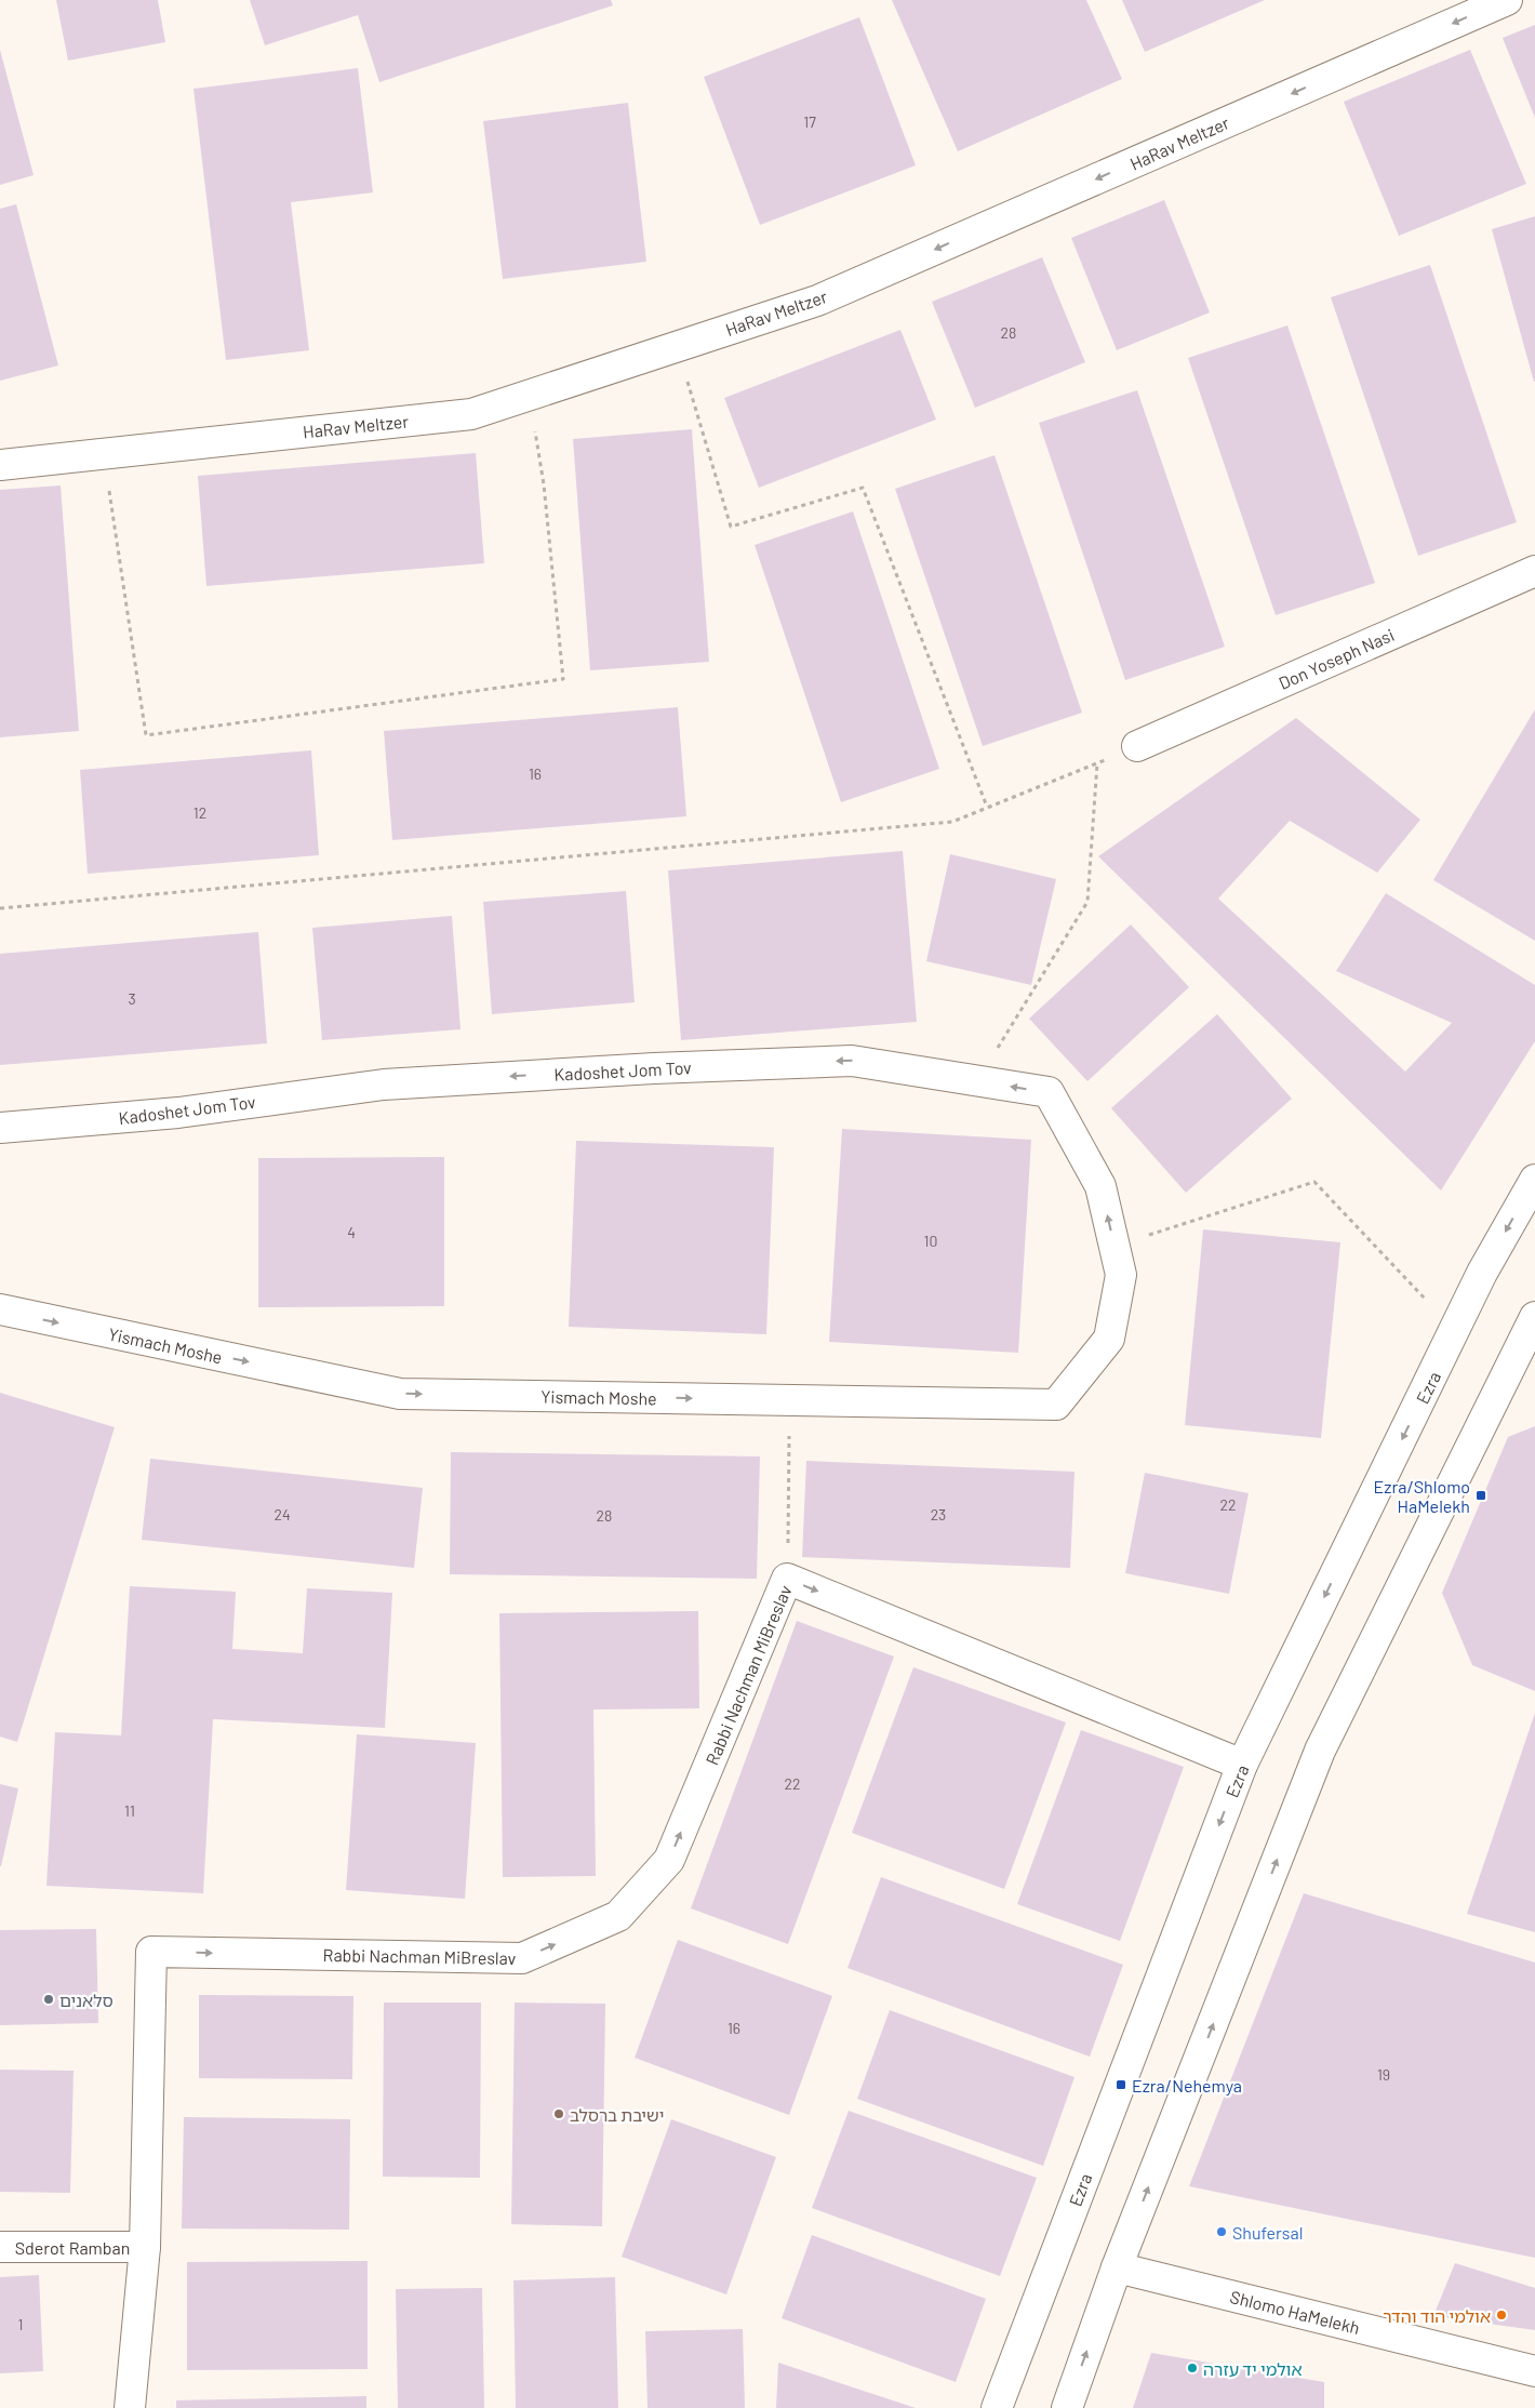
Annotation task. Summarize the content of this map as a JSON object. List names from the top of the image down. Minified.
{"streets":{"street":["HaRav Meltzer","Don Yoseph Nasi","Kadoshet Jom Tov","Yismach Moshe","Ezra","Rabbi Nachman MiBreslav","Sderot Ramban","Shlomo HaMelekh"]},"crossings":[["Kadoshet Jom Tov","Yismach Moshe"],["Ezra","Rabbi Nachman MiBreslav"],["Rabbi Nachman MiBreslav","Sderot Ramban"]],"one_way":["HaRav Meltzer","Kadoshet Jom Tov","Yismach Moshe"],"places":{"transit":["Ezra/Shlomo HaMelekh","Ezra/Nehemya"],"other":["סלאנים","ישיבת ברסלב","Shufersal","אולמי הוד והדר","אולמי יד עזרה"]},"house_numbers":["17","28","16","12","3","4","10","22","24","23","28","22","11","16","19","1"]}
